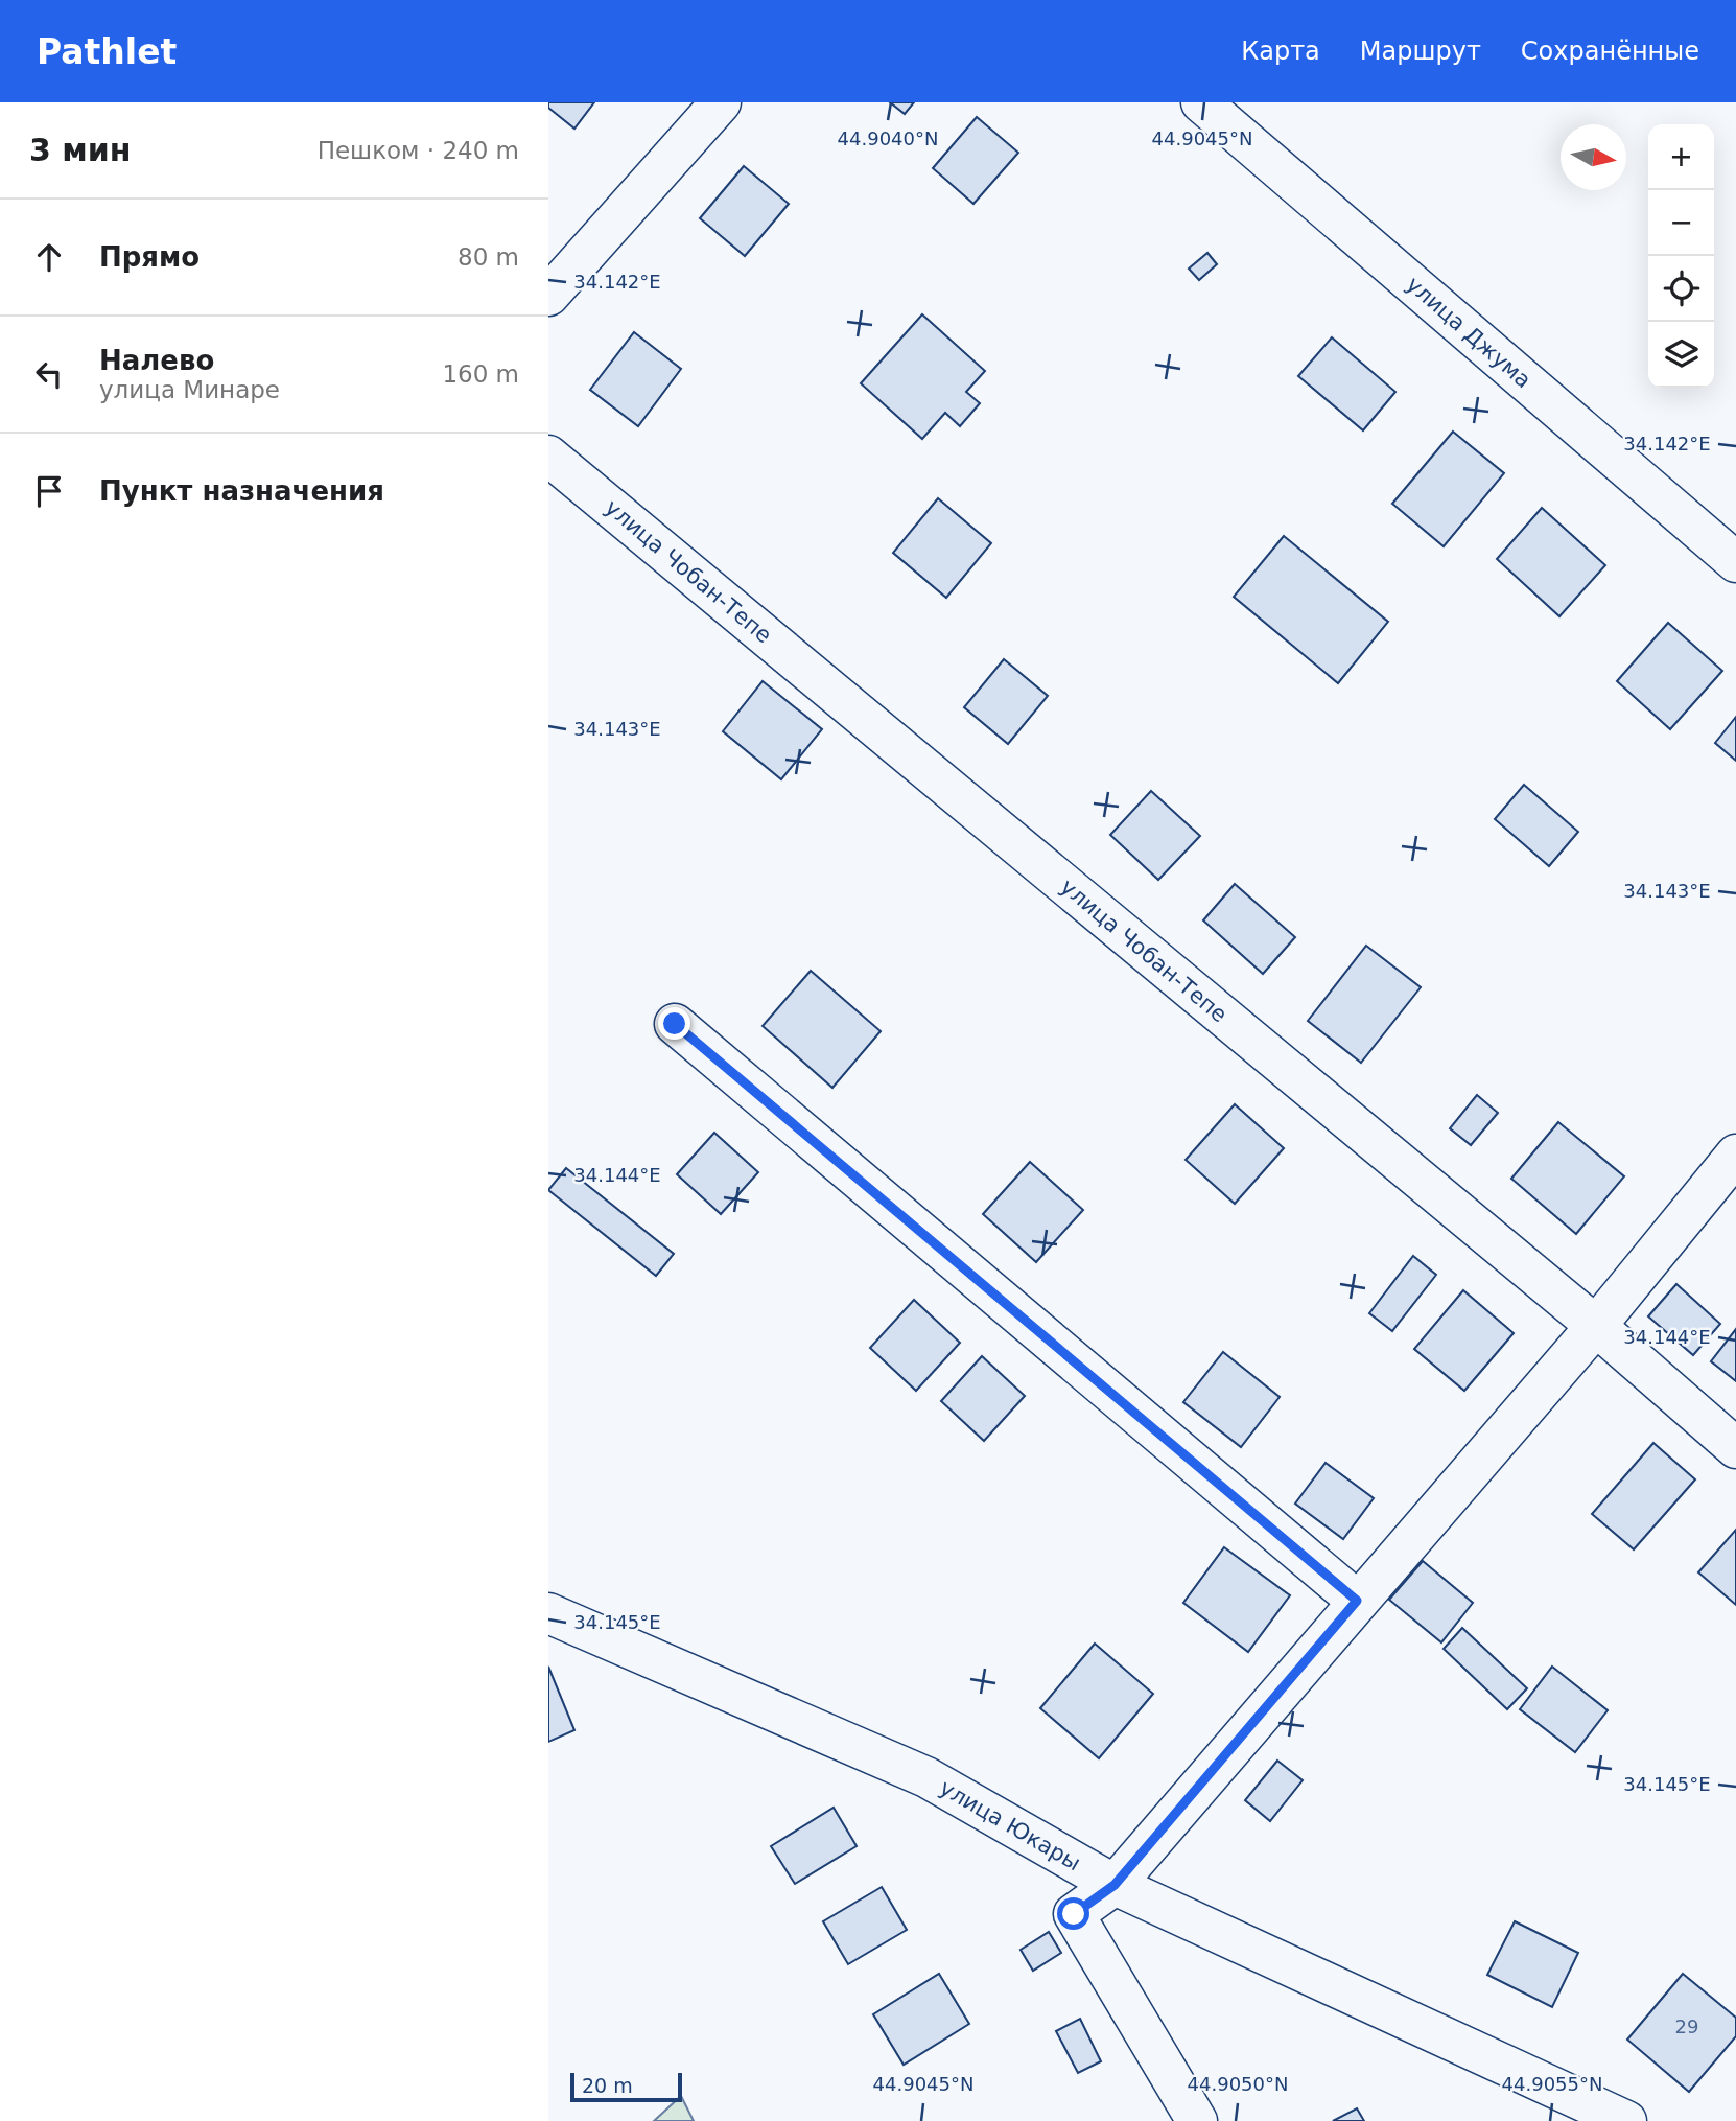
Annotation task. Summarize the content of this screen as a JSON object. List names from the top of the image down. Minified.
{"streets":{"street":["улица Джума","улица Чобан-Тепе","улица Юкары"]},"house_numbers":["29"],"scale_bar":"20 m","north":"right","page":{"header":"Pathlet","nav":["Карта","Маршрут","Сохранённые"],"heading":["3 мин","Пешком · 240 m"],"map_buttons":["+","−"],"list":[["Прямо","80 m"],["Налево","улица Минаре","160 m"],"Пункт назначения"],"scale":"20 m"},"coordinates":["44.9040°N","44.9045°N","34.142°E","34.143°E","34.144°E","34.145°E","44.9050°N","44.9055°N"]}
